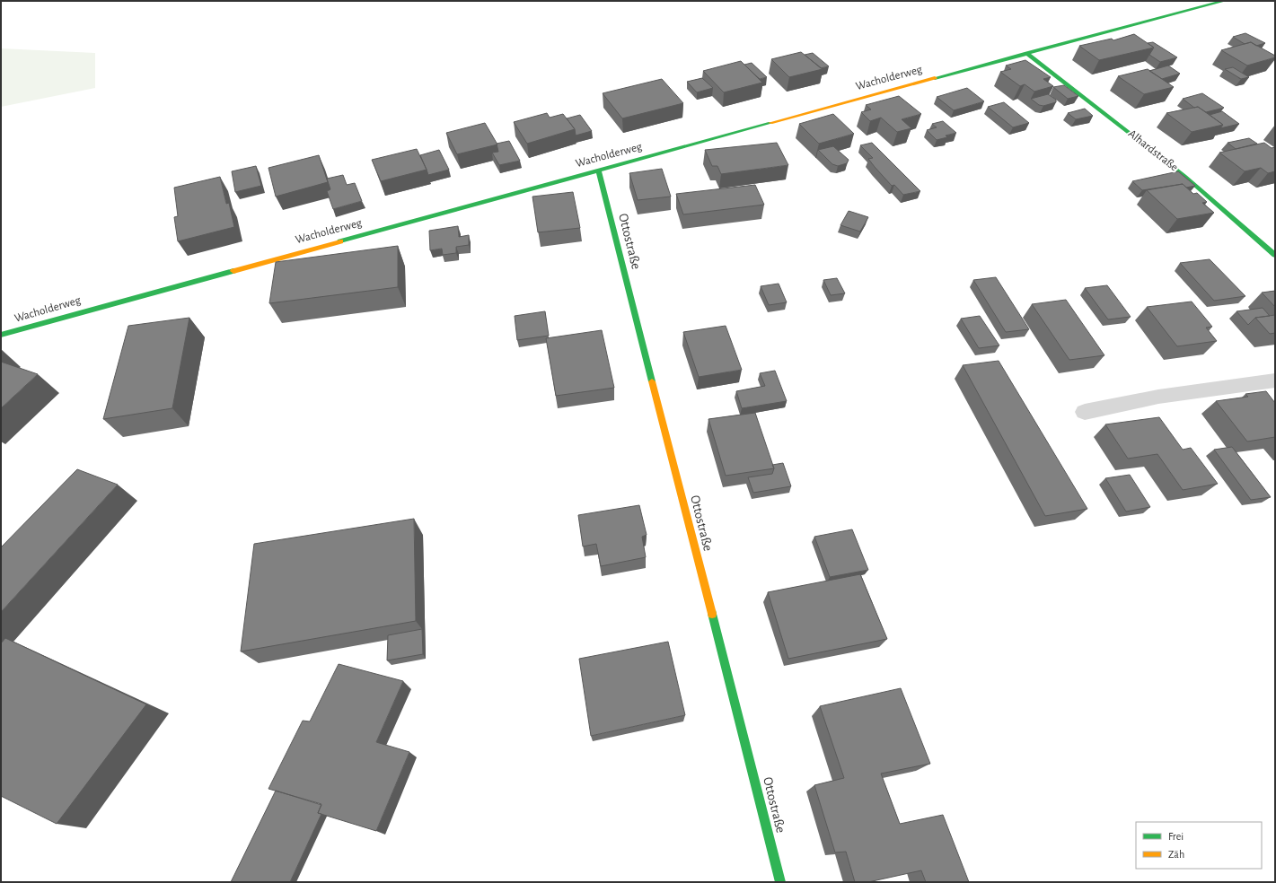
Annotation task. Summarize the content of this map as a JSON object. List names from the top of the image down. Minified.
{"streets":{"street":["Wacholderweg","Alhardstraße","Ottostraße"]},"crossings":[["Wacholderweg","Alhardstraße"],["Wacholderweg","Ottostraße"]],"legend":["Frei","Zäh"]}
